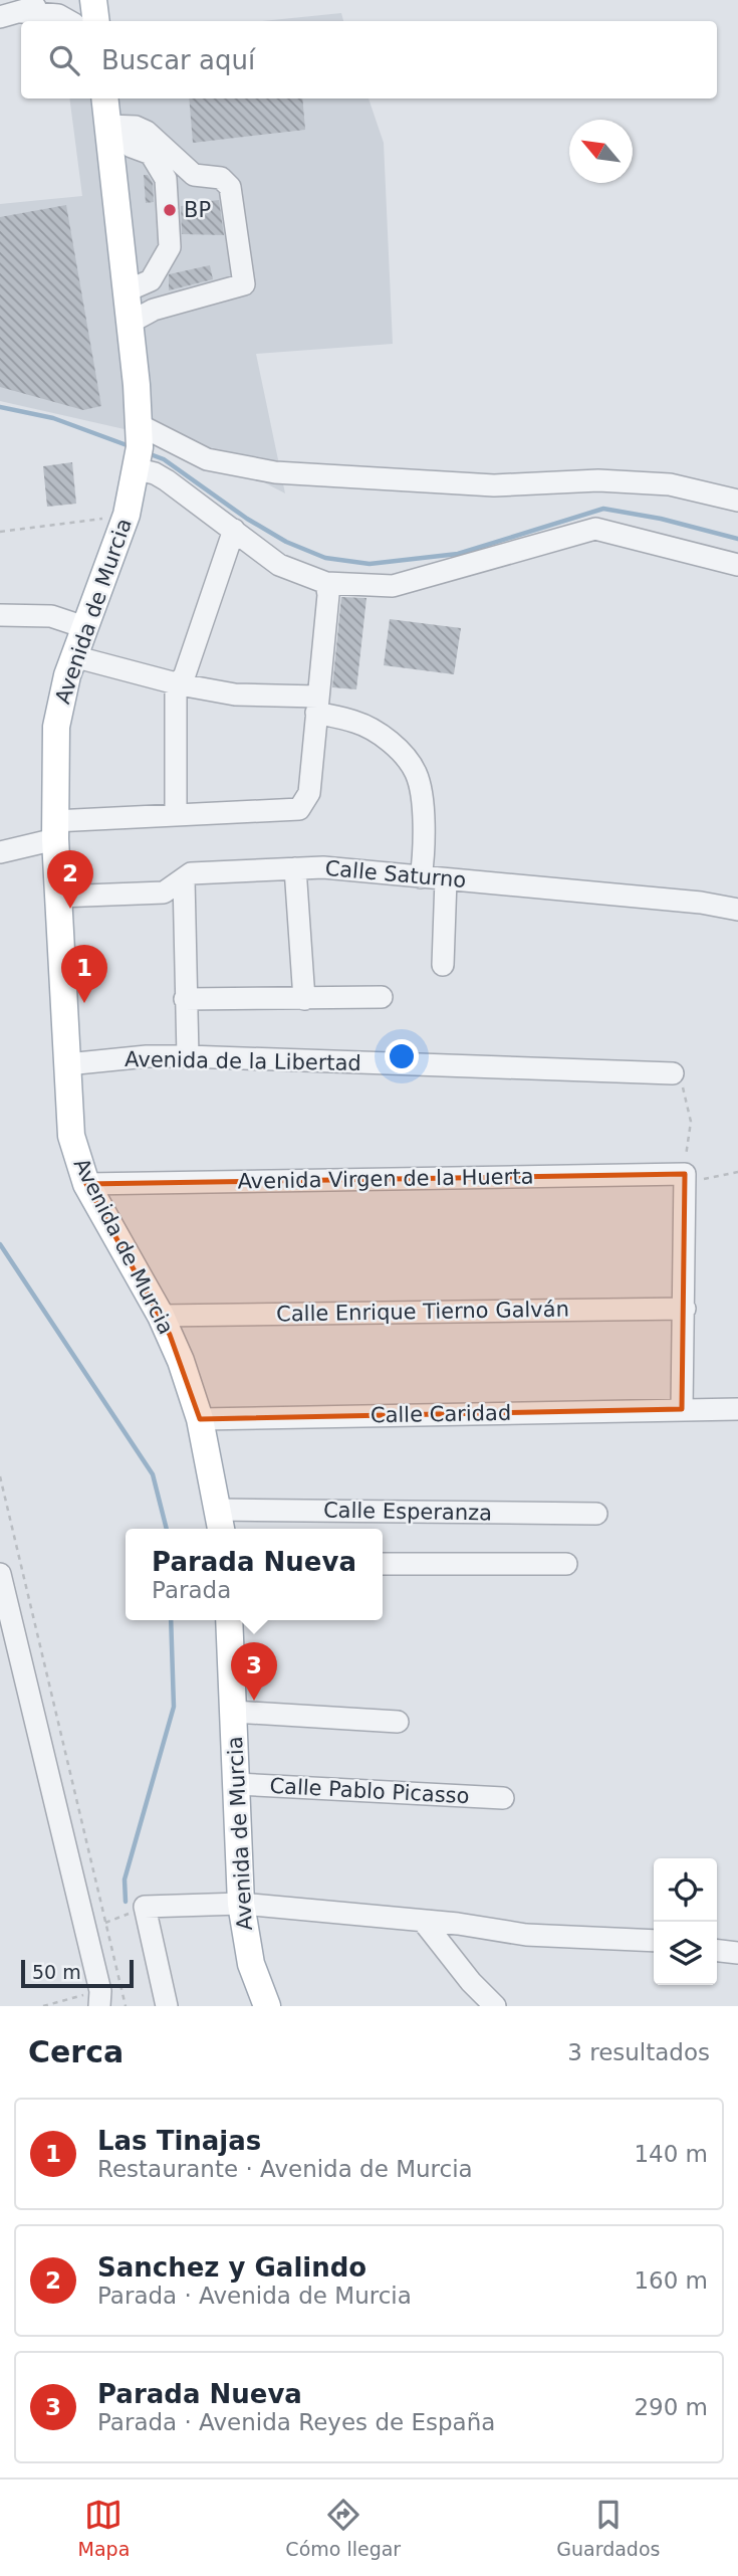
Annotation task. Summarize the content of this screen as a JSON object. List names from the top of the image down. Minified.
{"streets":{"main road":["Avenida de Murcia"],"street":["Calle Saturno","Avenida de la Libertad","Avenida Virgen de la Huerta","Calle Enrique Tierno Galván","Calle Caridad","Calle Esperanza","Calle Pablo Picasso"]},"crossings":[["Avenida de Murcia","Calle Saturno"],["Avenida de Murcia","Avenida de la Libertad"],["Avenida de Murcia","Avenida Virgen de la Huerta"],["Avenida de Murcia","Calle Enrique Tierno Galván"],["Avenida de Murcia","Calle Caridad"],["Avenida de Murcia","Calle Esperanza"],["Avenida de Murcia","Calle Pablo Picasso"]],"places":["BP"],"scale_bar":"50 m","north":"top left","page":{"search":"Buscar aquí","pins":["2","1","3"],"popup":["Parada Nueva","Parada"],"scale":"50 m","heading":["Cerca","3 resultados"],"list":[{"mark":"1","name":"Las Tinajas","note":"Restaurante · Avenida de Murcia","value":"140 m"},{"mark":"2","name":"Sanchez y Galindo","note":"Parada · Avenida de Murcia","value":"160 m"},{"mark":"3","name":"Parada Nueva","note":"Parada · Avenida Reyes de España","value":"290 m"}],"nav":["Mapa","Cómo llegar","Guardados"]}}
